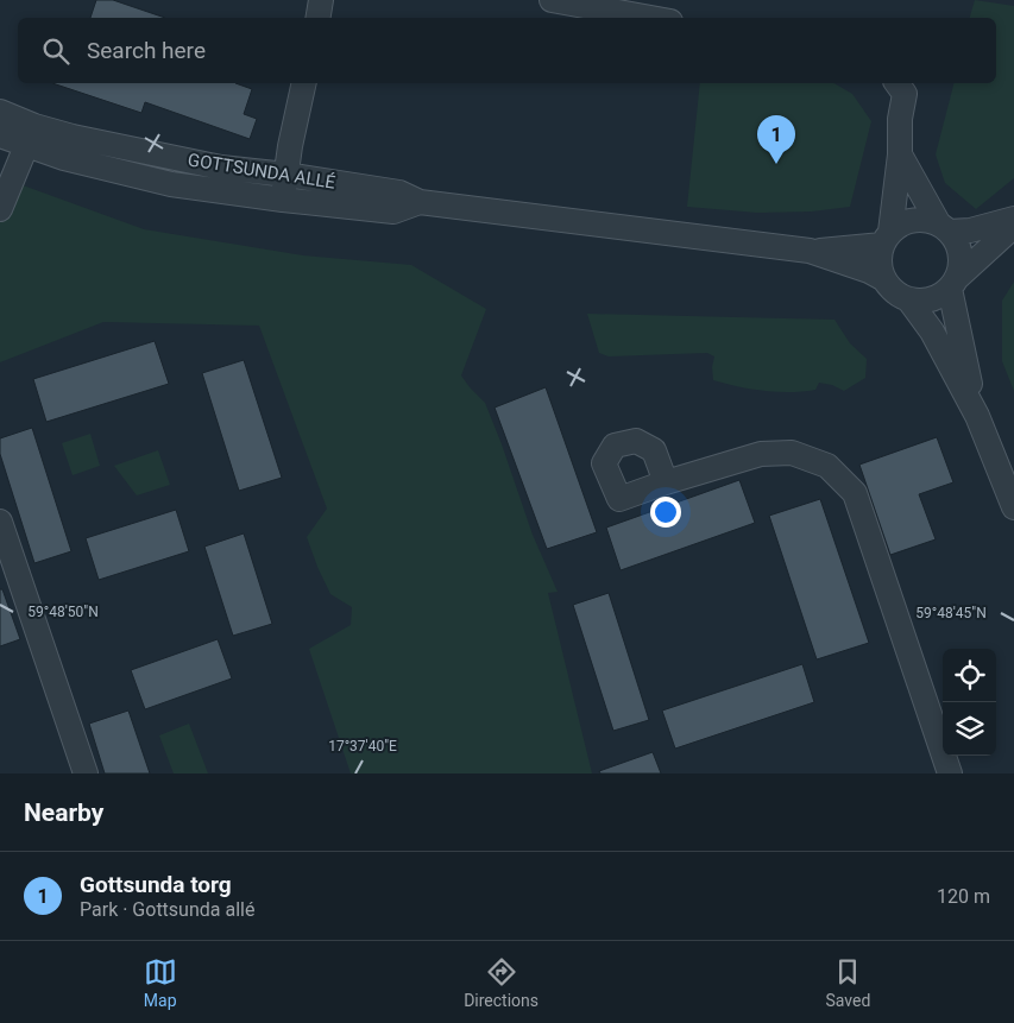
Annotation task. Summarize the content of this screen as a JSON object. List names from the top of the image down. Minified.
{"streets":{"street":["GOTTSUNDA ALLÉ"]},"page":{"search":"Search here","pins":"1","heading":"Nearby","list":[{"mark":"1","name":"Gottsunda torg","note":"Park · Gottsunda allé","value":"120 m"}],"nav":["Map","Directions","Saved"]},"coordinates":["59°48'50\"N","59°48'45\"N","17°37'40\"E"]}
